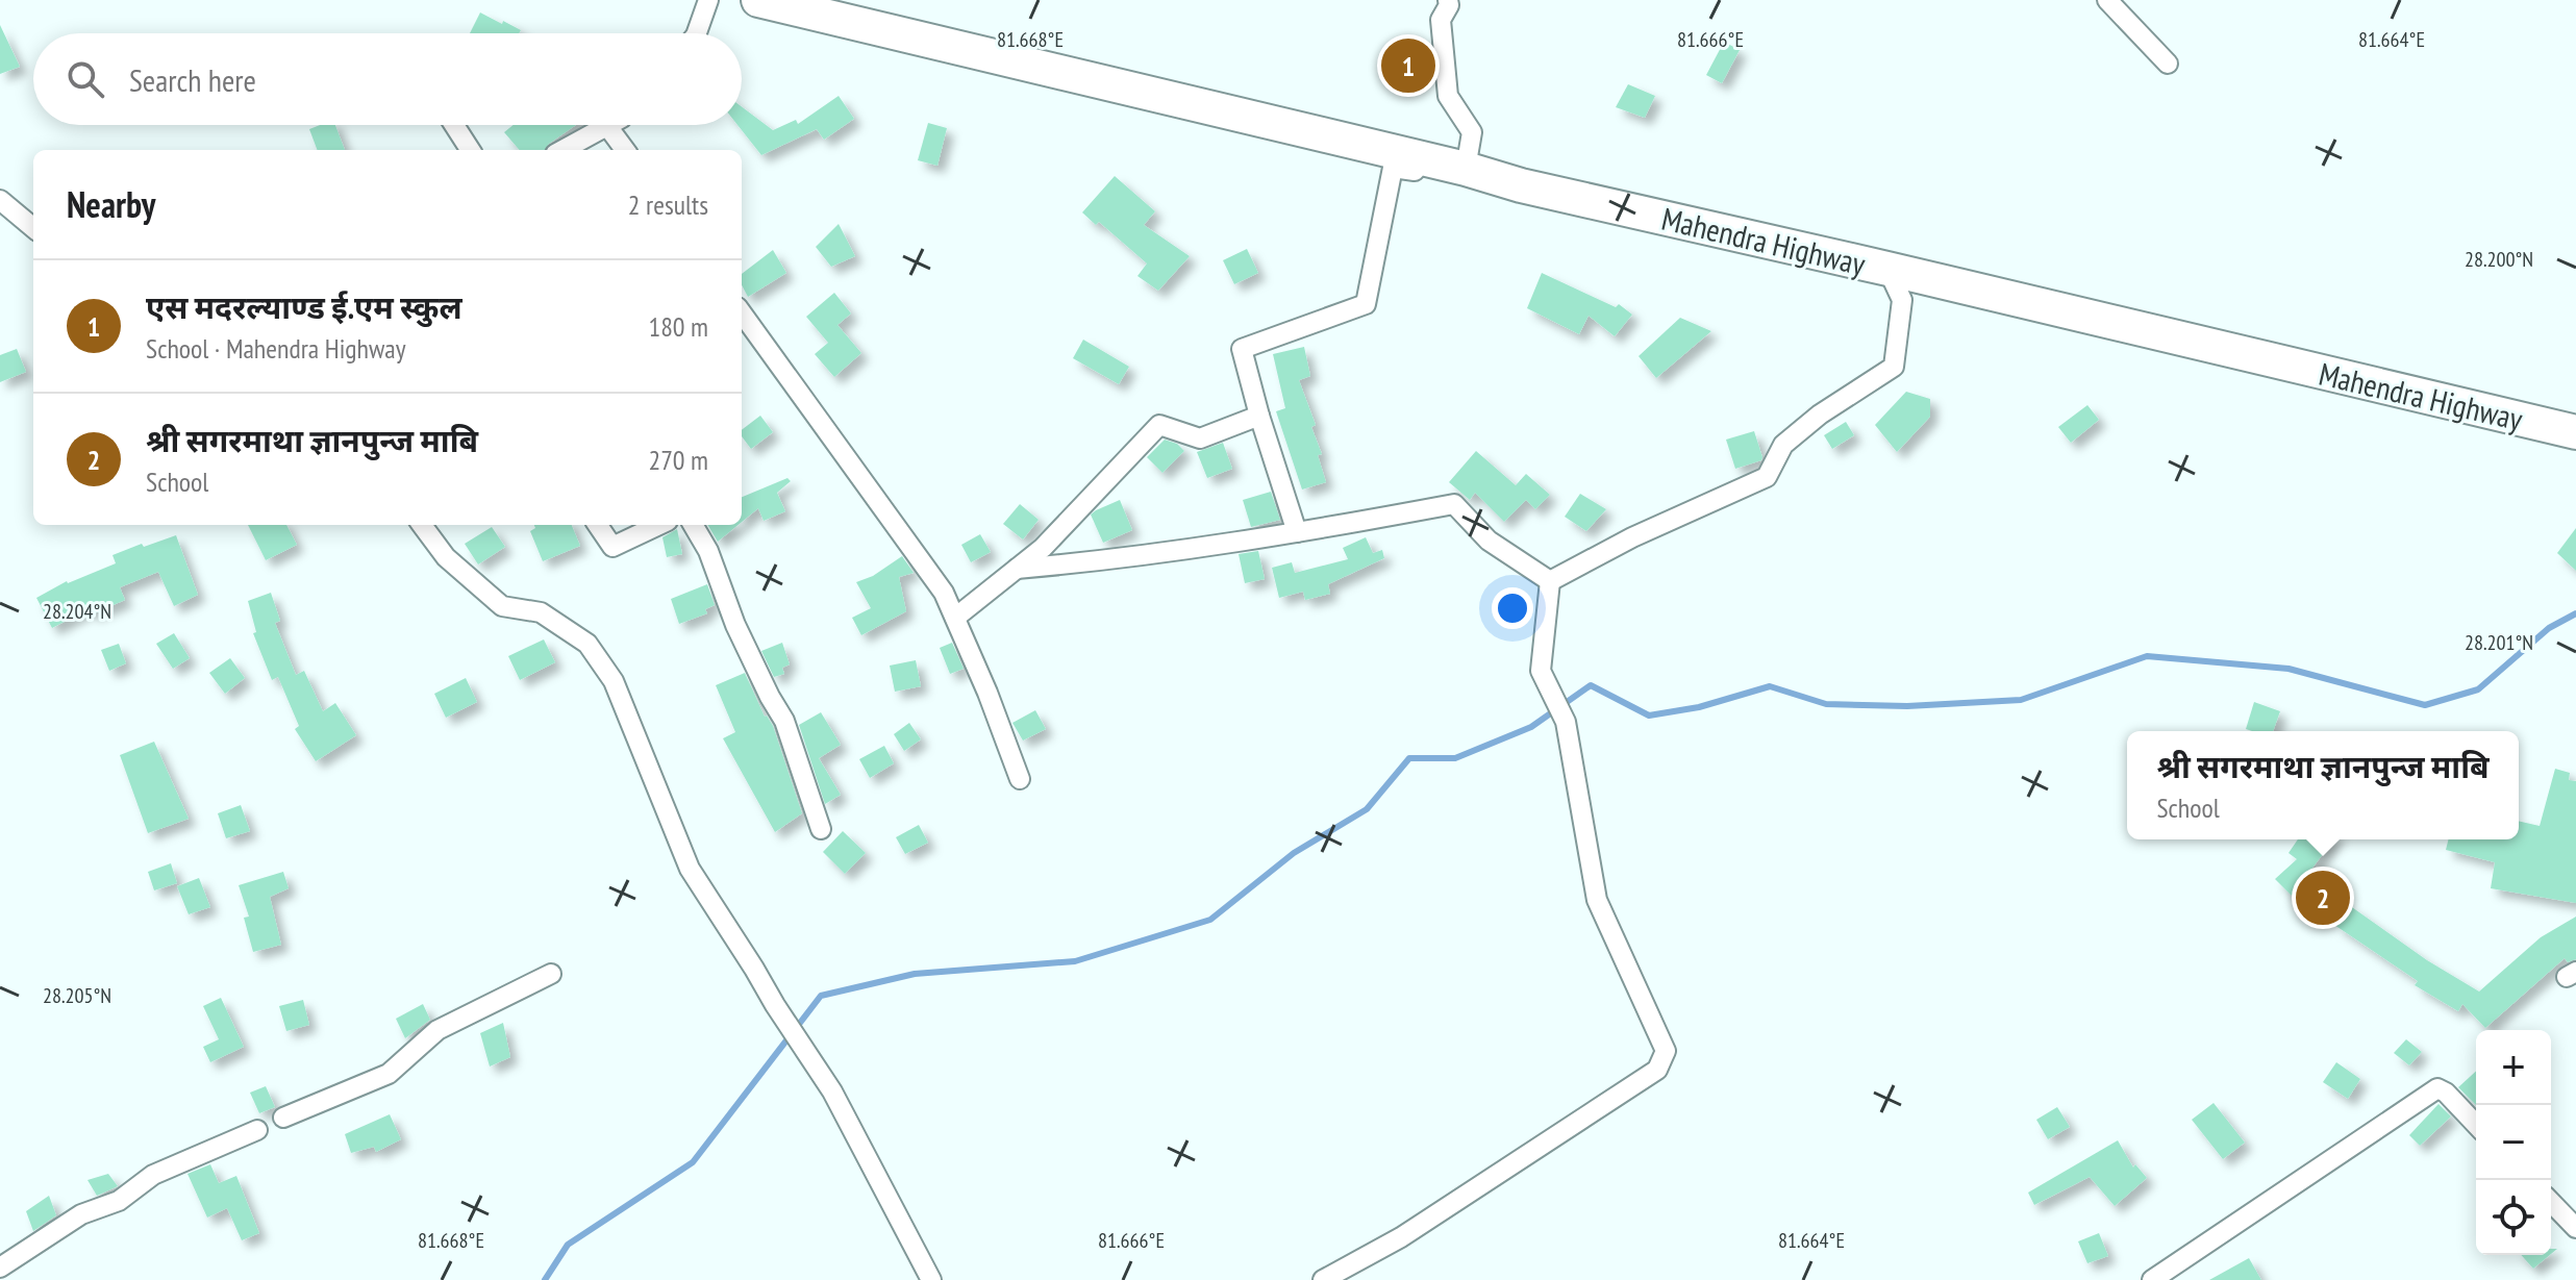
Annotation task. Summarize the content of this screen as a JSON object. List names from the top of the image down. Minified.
{"streets":{"highway":["Mahendra Highway"]},"page":{"search":"Search here","pins":["1","2"],"heading":["Nearby","2 results"],"list":[{"mark":"1","name":"एस मदरल्याण्ड ई.एम स्कुल","note":"School · Mahendra Highway","value":"180 m"},{"mark":"2","name":"श्री सगरमाथा ज्ञानपुन्ज माबि","note":"School","value":"270 m"}],"popup":["श्री सगरमाथा ज्ञानपुन्ज माबि","School"],"map_buttons":["+","−"]},"coordinates":["81.668°E","81.666°E","81.664°E","28.200°N","28.204°N","28.201°N","28.205°N"]}
